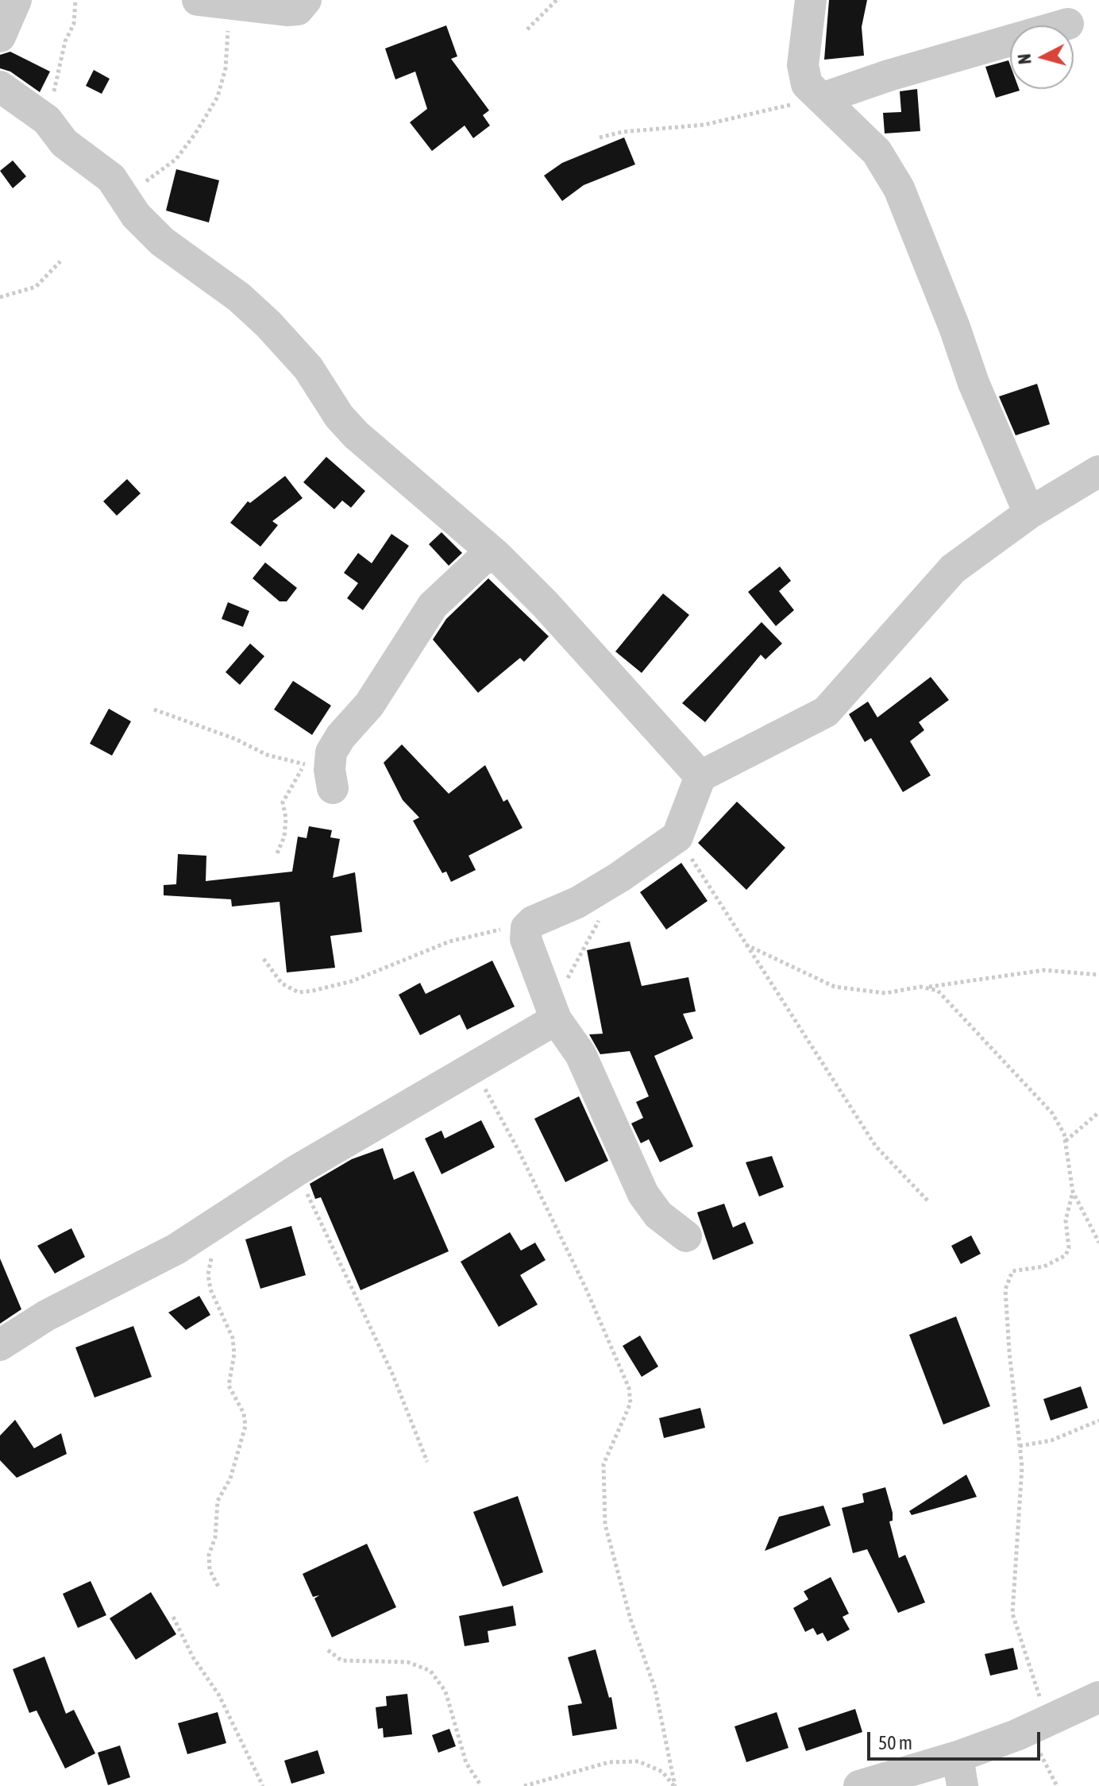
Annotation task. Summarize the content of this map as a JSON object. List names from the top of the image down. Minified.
{"scale_bar":"50 m","north":"left"}
